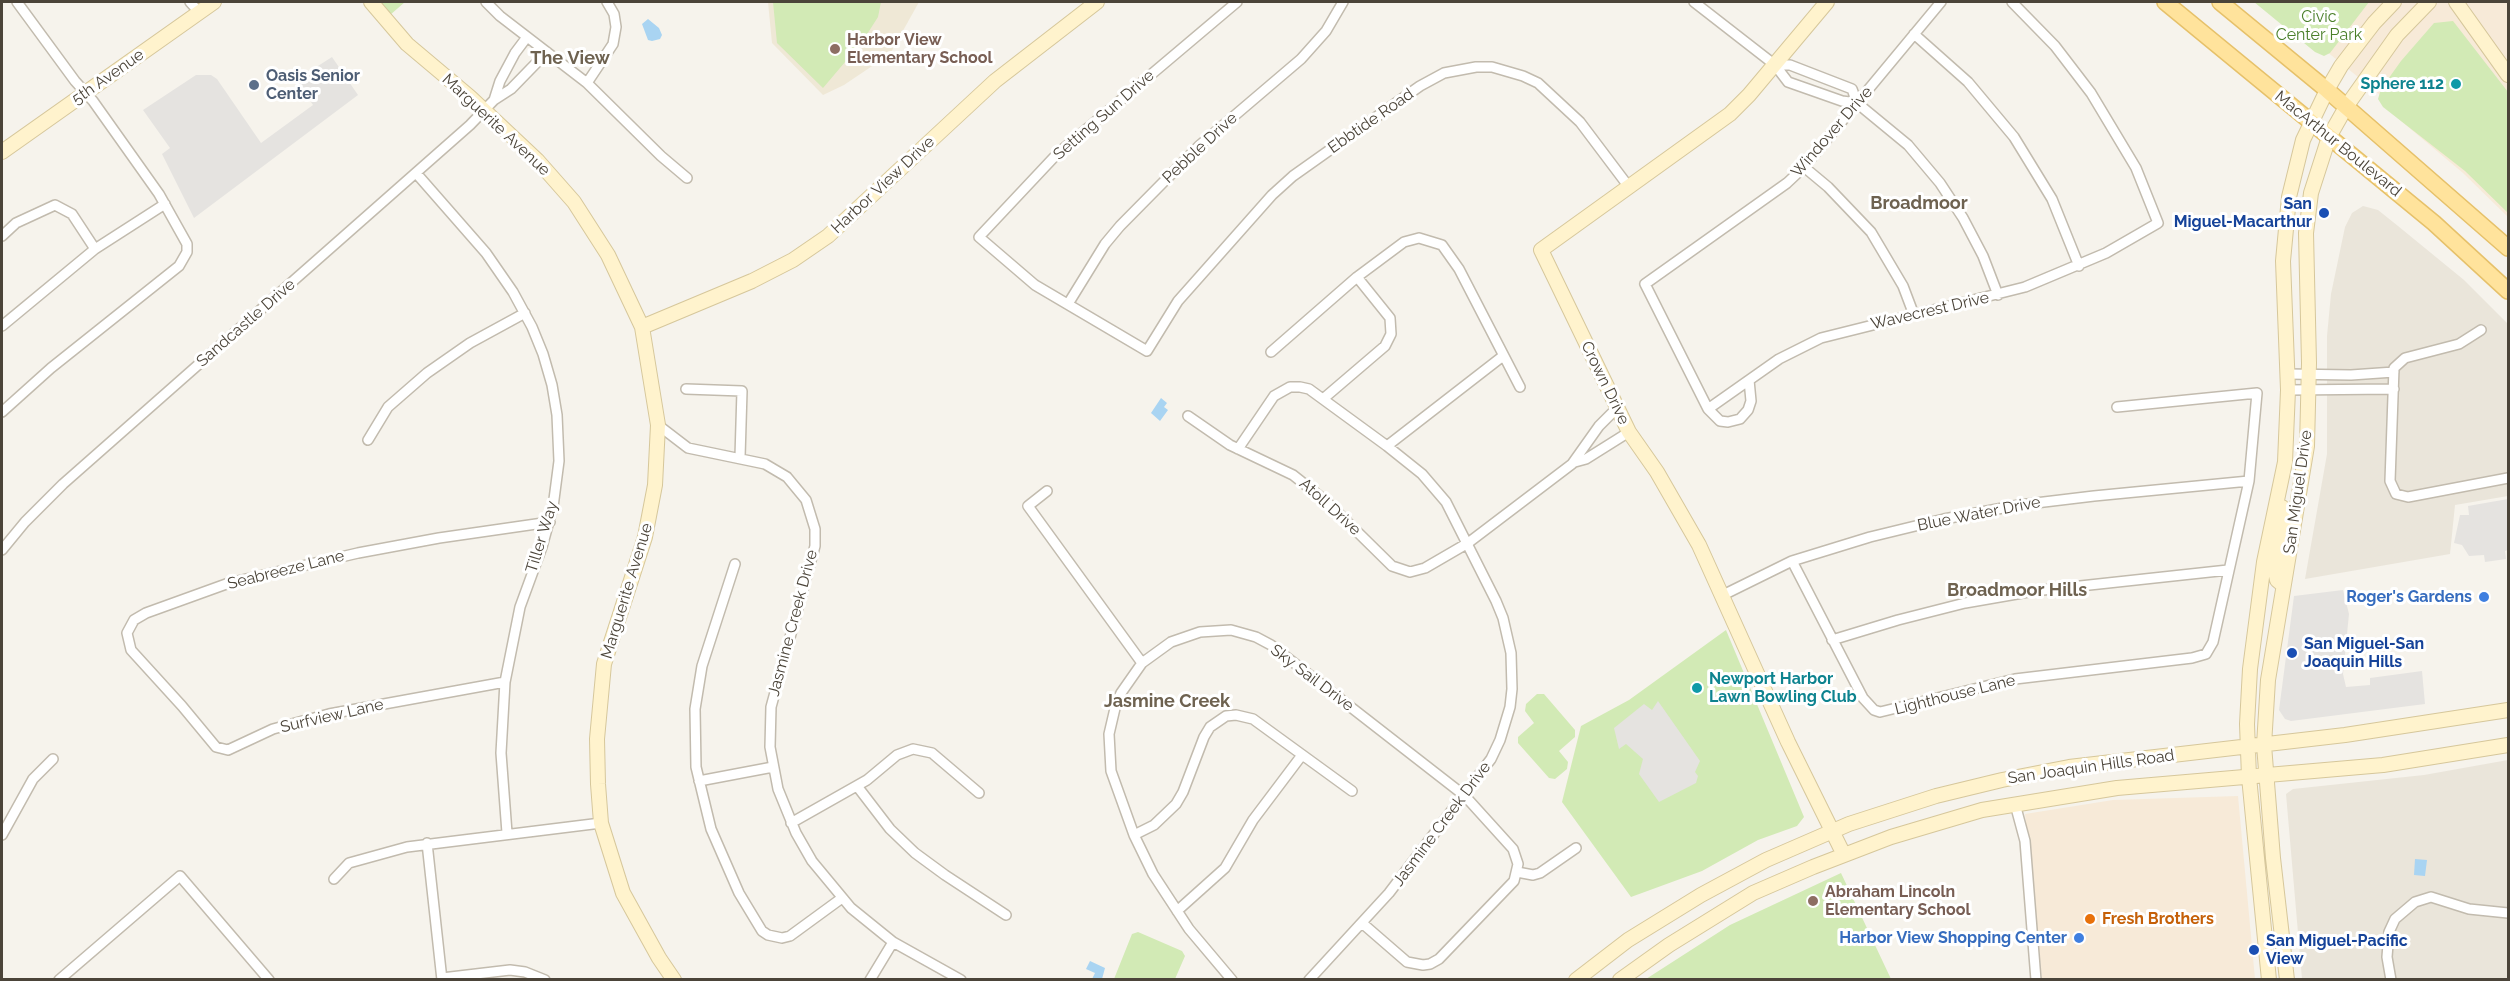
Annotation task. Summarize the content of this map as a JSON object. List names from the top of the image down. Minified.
{"streets":{"main road":["5th Avenue","Marguerite Avenue","MacArthur Boulevard","Harbor View Drive","Crown Drive","San Miguel Drive","San Joaquin Hills Road"],"street":["Setting Sun Drive","Ebbtide Road","Windover Drive","Pebble Drive","Wavecrest Drive","Sandcastle Drive","Atoll Drive","Blue Water Drive","Tiller Way","Seabreeze Lane","Jasmine Creek Drive","Sky Sail Drive","Lighthouse Lane","Surfview Lane"]},"crossings":[["Setting Sun Drive","Ebbtide Road"],["Setting Sun Drive","Pebble Drive"],["Ebbtide Road","Pebble Drive"],["Ebbtide Road","Crown Drive"],["Marguerite Avenue","Harbor View Drive"],["Marguerite Avenue","Sandcastle Drive"],["Marguerite Avenue","Jasmine Creek Drive"],["Windover Drive","Wavecrest Drive"],["MacArthur Boulevard","San Miguel Drive"],["Sandcastle Drive","Tiller Way"],["Crown Drive","Blue Water Drive"],["Crown Drive","San Joaquin Hills Road"],["San Miguel Drive","San Joaquin Hills Road"],["Atoll Drive","Jasmine Creek Drive"],["Blue Water Drive","Lighthouse Lane"],["Tiller Way","Seabreeze Lane"],["Tiller Way","Surfview Lane"],["Seabreeze Lane","Surfview Lane"],["Jasmine Creek Drive","Sky Sail Drive"]],"districts":["The View","Broadmoor","Broadmoor Hills","Jasmine Creek"],"parks":["Civic Center Park"],"places":["Harbor View Elementary School","Sphere 112","Oasis Senior Center","San Miguel-Macarthur","Roger's Gardens","San Miguel-San Joaquin Hills","Newport Harbor Lawn Bowling Club","Abraham Lincoln Elementary School","Fresh Brothers","Harbor View Shopping Center","San Miguel-Pacific View"]}
